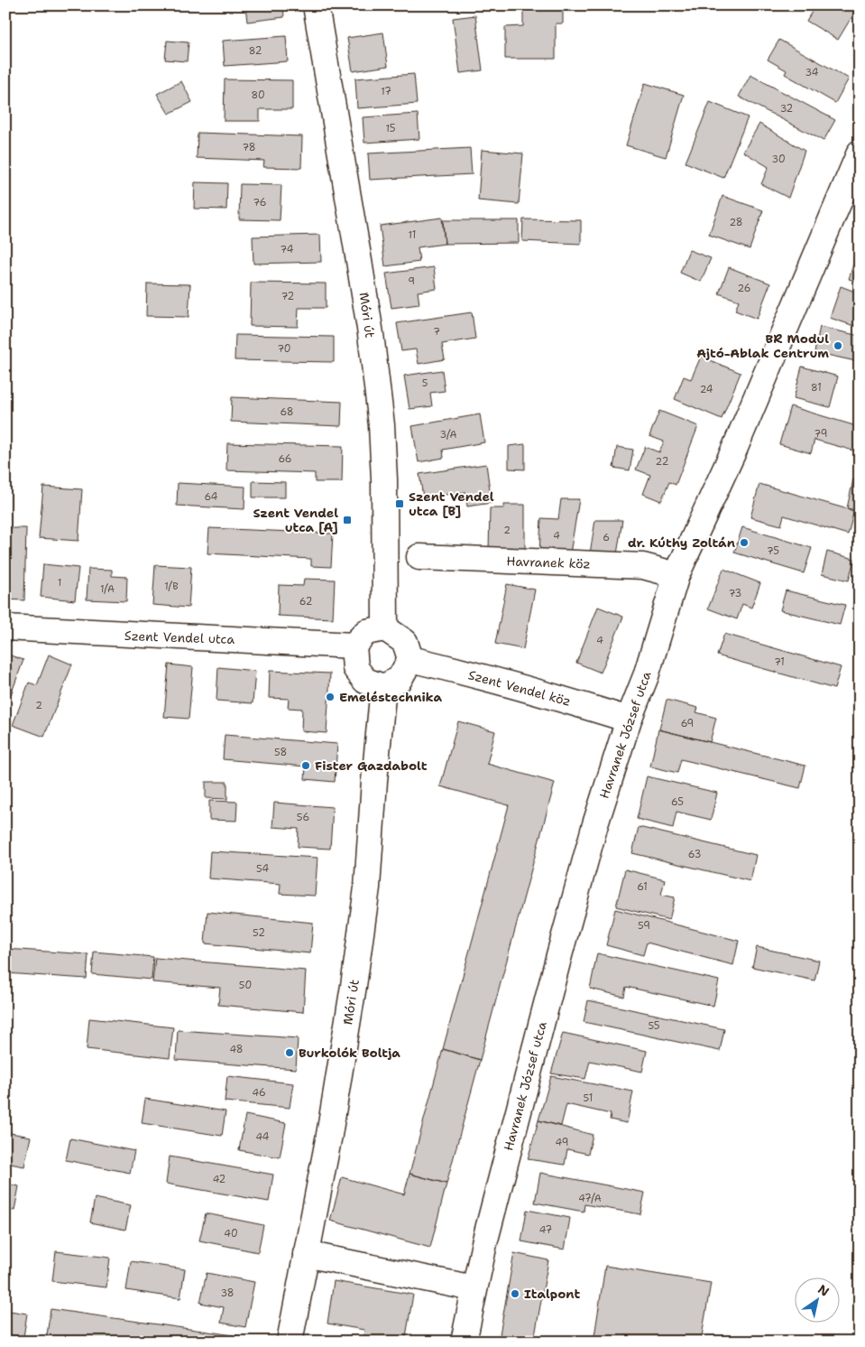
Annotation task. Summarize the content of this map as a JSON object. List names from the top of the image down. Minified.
{"streets":{"street":["Móri út","Havranek köz","Szent Vendel utca","Szent Vendel köz","Havranek József utca"]},"crossings":[["Móri út","Szent Vendel utca"],["Móri út","Szent Vendel köz"],["Havranek köz","Havranek József utca"],["Szent Vendel utca","Szent Vendel köz"],["Szent Vendel köz","Havranek József utca"]],"places":{"other":["BR Modul Ajtó-Ablak Centrum","dr. Kúthy Zoltán","Emeléstechnika","Fister Gazdabolt","Burkolók Boltja","Italpont"],"transit":["Szent Vendel utca [B]","Szent Vendel utca [A]"]},"house_numbers":["82","34","17","80","32","15","78","30","76","28","11","74","9","26","72","7","70","5","81","24","68","79","3/A","66","22","64","2","4","6","75","1","1/B","1/A","73","62","4","71","2","69","58","65","56","63","54","61","59","52","50","55","48","46","51","44","49","42","47/A","47","40","38"],"north":"top right"}
